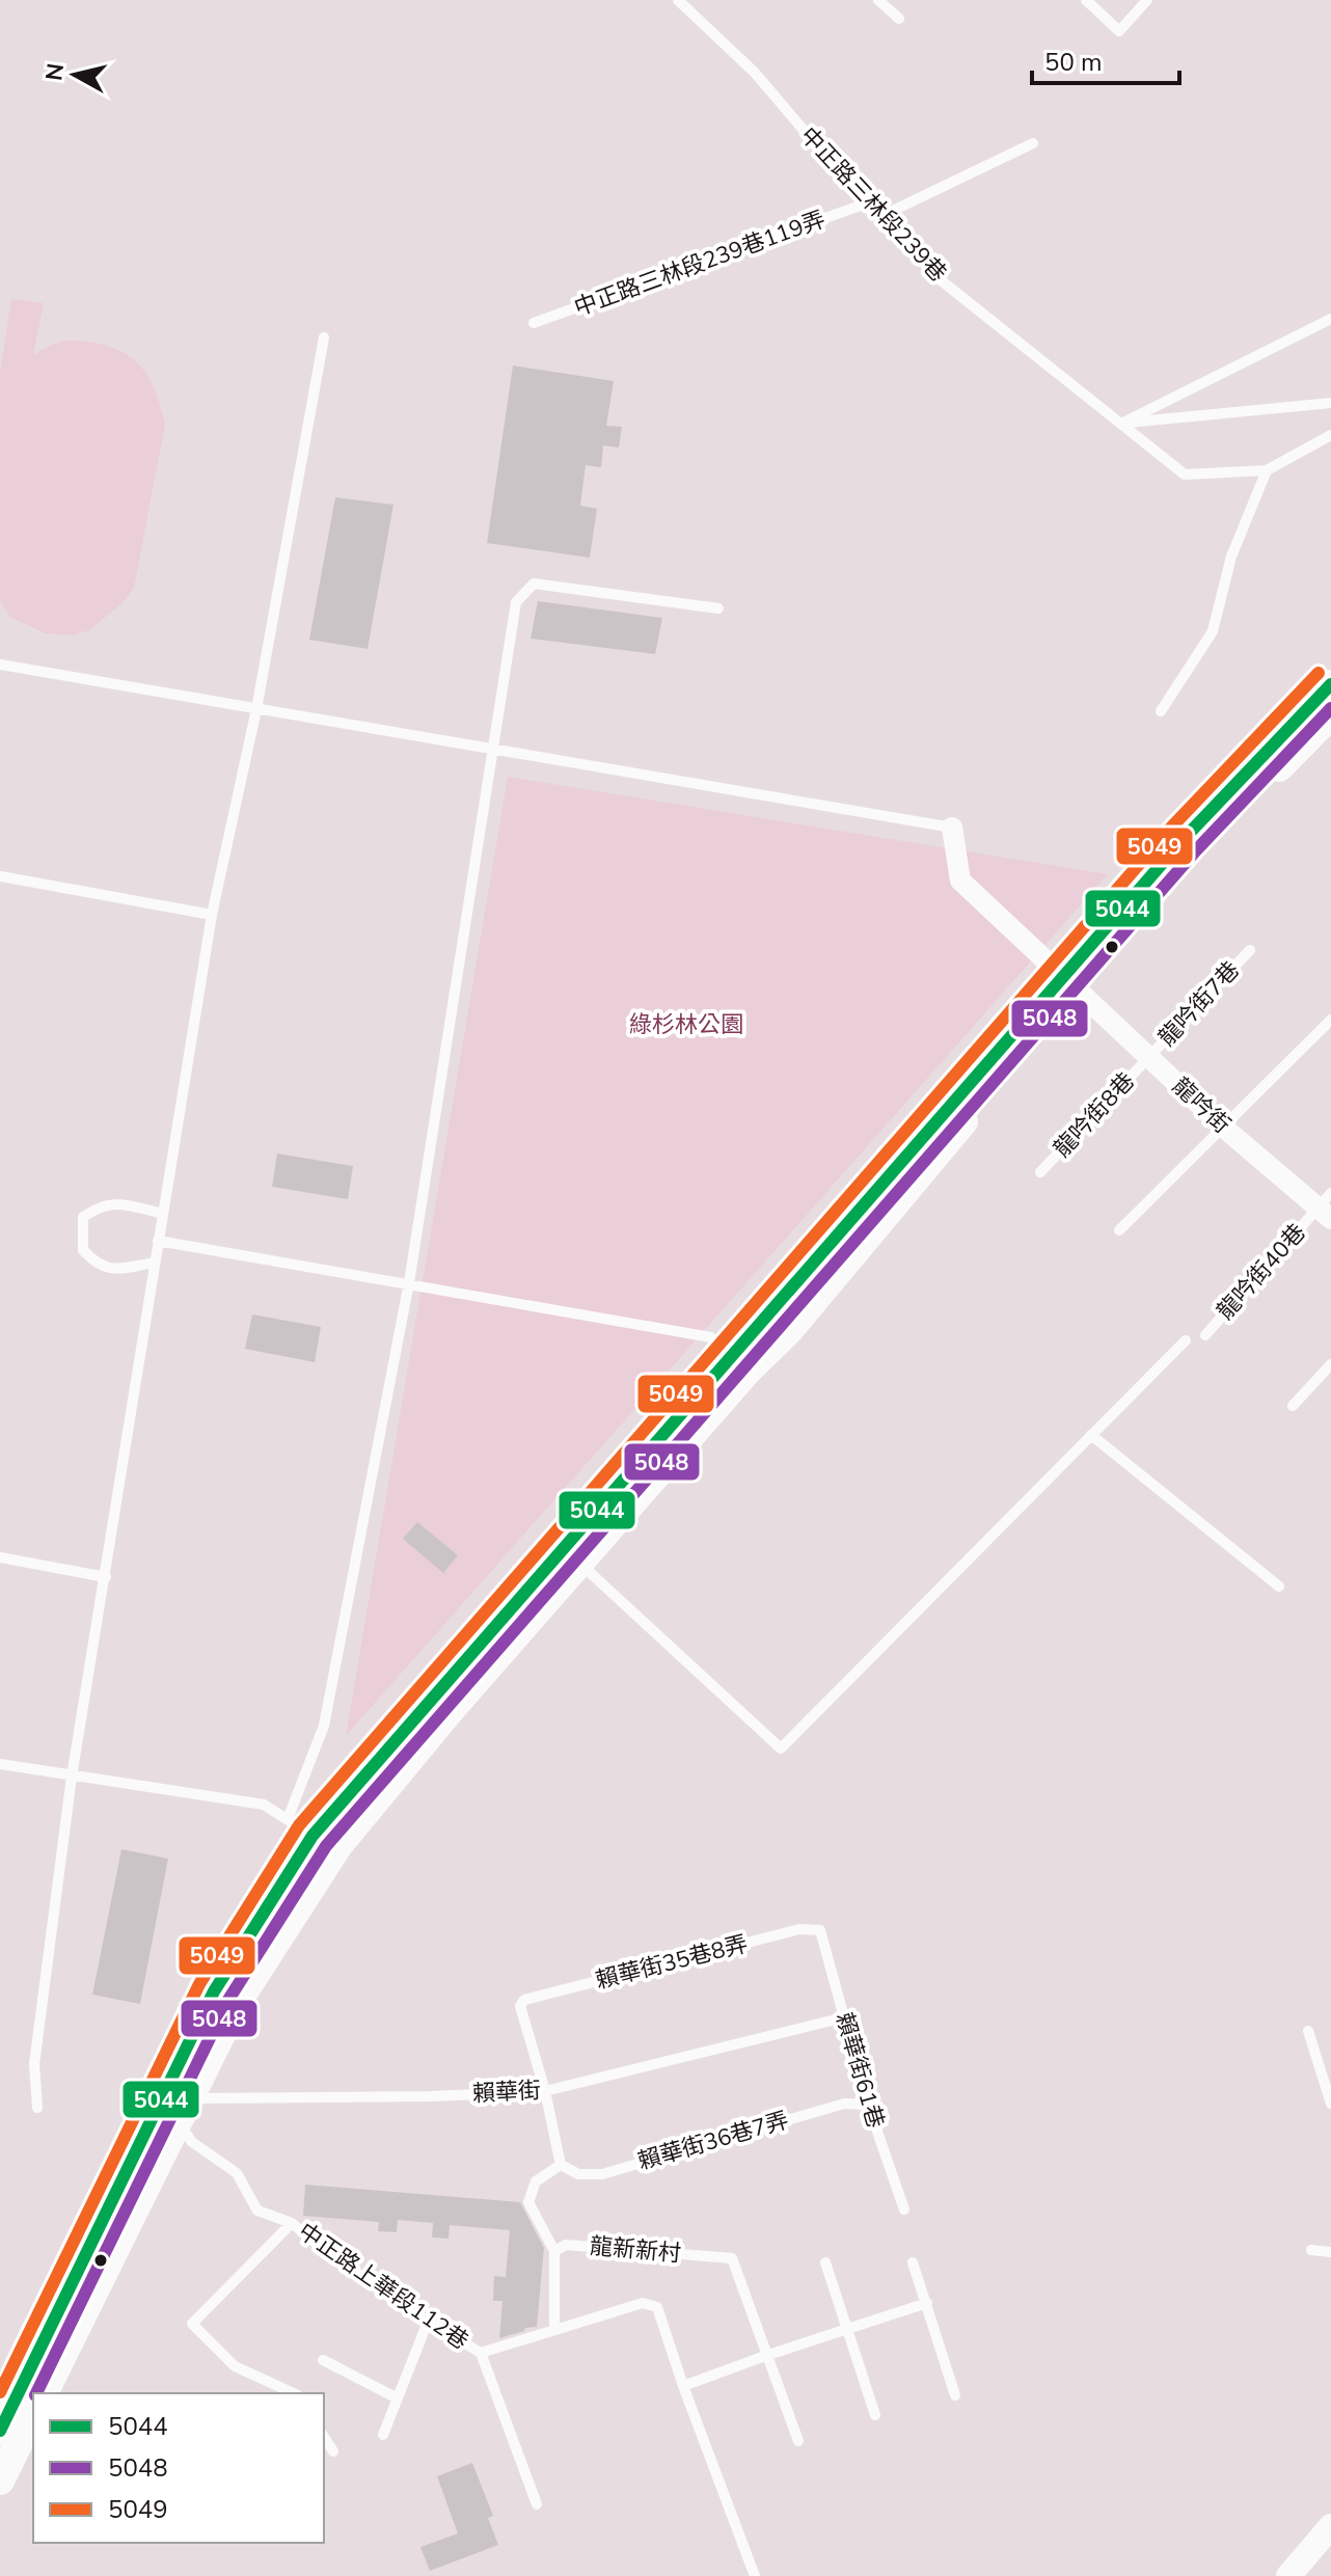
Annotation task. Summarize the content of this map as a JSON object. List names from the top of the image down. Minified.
{"streets":{"street":["龍吟街"],"lane":["中正路三林段239巷","中正路三林段239巷119弄","龍吟街7巷","龍吟街8巷","龍吟街40巷","賴華街35巷8弄","賴華街61巷","賴華街","賴華街36巷7弄","龍新新村","中正路上華段112巷"]},"crossings":[["中正路三林段239巷","中正路三林段239巷119弄"],["龍吟街7巷","龍吟街"],["龍吟街7巷","龍吟街8巷"],["龍吟街","龍吟街8巷"],["龍吟街","龍吟街40巷"],["賴華街35巷8弄","賴華街61巷"],["賴華街35巷8弄","賴華街"],["賴華街61巷","賴華街"],["賴華街61巷","賴華街36巷7弄"],["賴華街","中正路上華段112巷"],["龍新新村","中正路上華段112巷"]],"parks":["綠杉林公園"],"lines":["transit line 5049","transit line 5044","transit line 5048"],"legend":["5044","5048","5049"],"scale_bar":"50 m","north":"left"}
